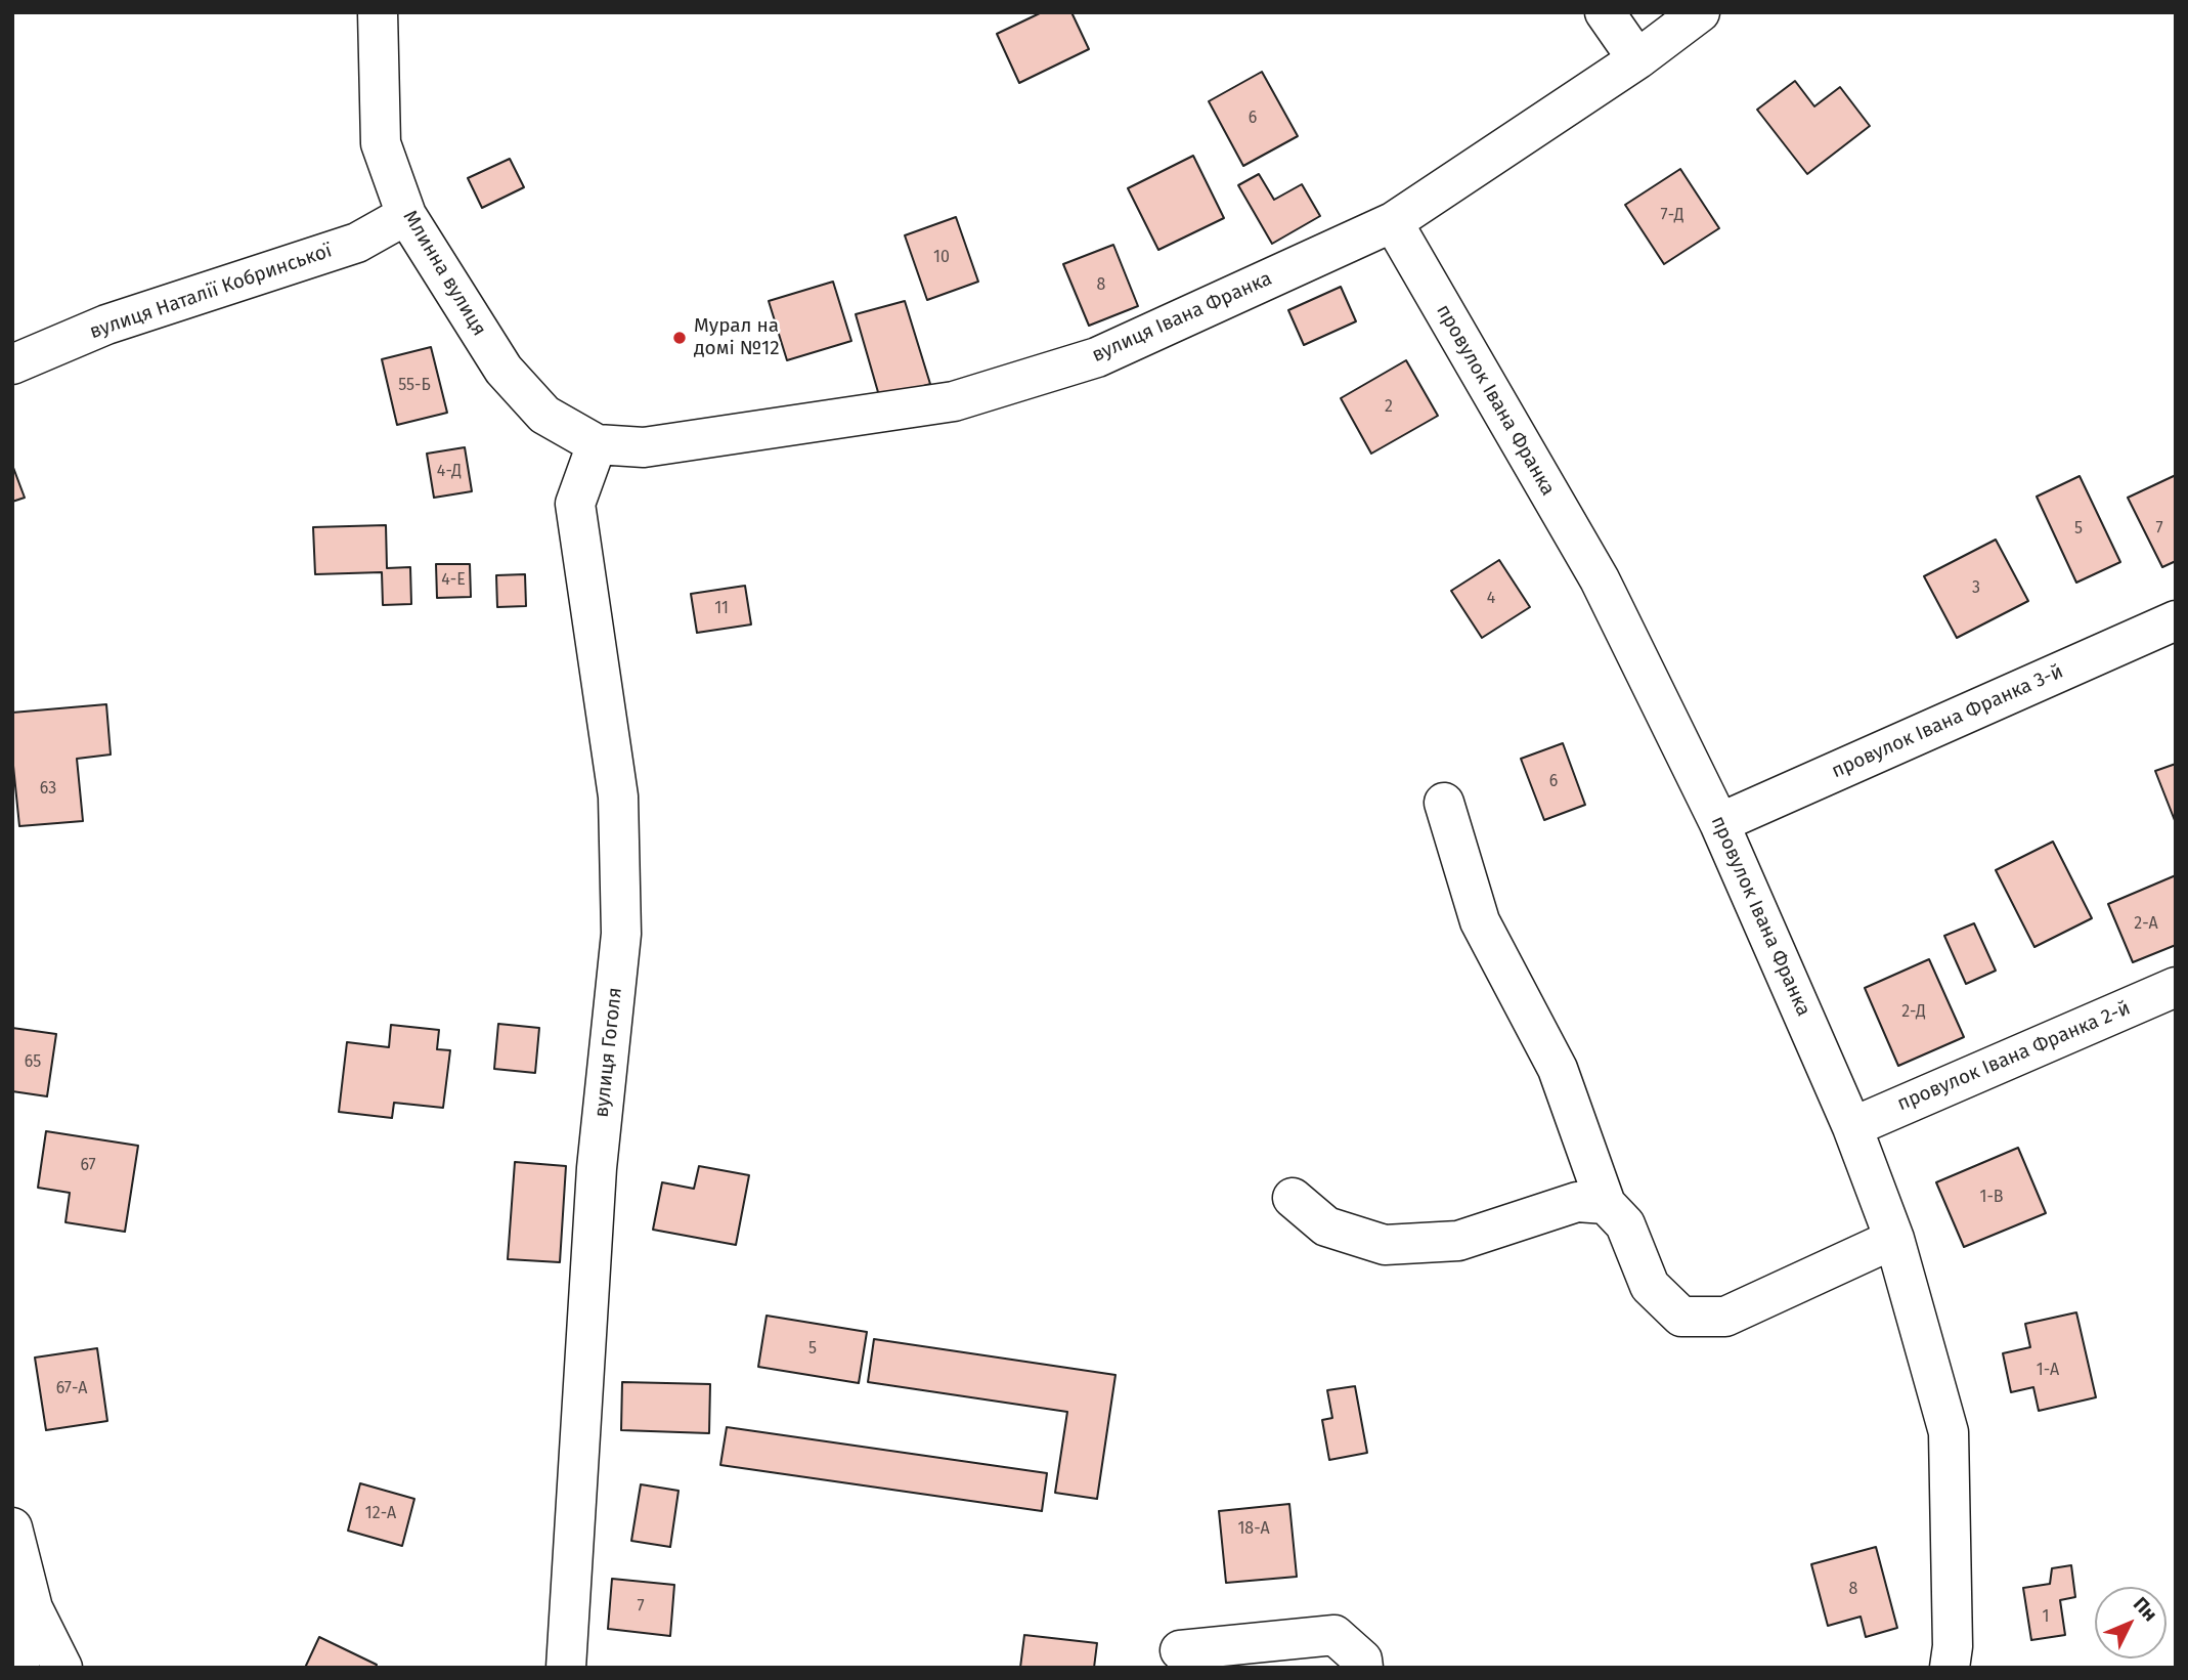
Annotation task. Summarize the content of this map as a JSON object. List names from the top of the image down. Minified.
{"streets":{"street":["Млинна вулиця","вулиця Наталії Кобринської","вулиця Івана Франка","провулок Івана Франка","провулок Івана Франка 3-й","вулиця Гоголя","провулок Івана Франка 2-й"]},"crossings":[["Млинна вулиця","вулиця Наталії Кобринської"],["Млинна вулиця","вулиця Івана Франка"],["Млинна вулиця","вулиця Гоголя"],["вулиця Івана Франка","провулок Івана Франка"],["вулиця Івана Франка","вулиця Гоголя"],["провулок Івана Франка","провулок Івана Франка 3-й"],["провулок Івана Франка","провулок Івана Франка 2-й"]],"places":["Мурал на домі №12"],"house_numbers":["6","7-Д","10","8","55-Б","2","4-Д","5","7","4-Е","3","4","11","6","63","2-А","2-Д","65","67","1-В","5","1-А","67-А","12-А","18-А","8","7","1"],"north":"top right"}
